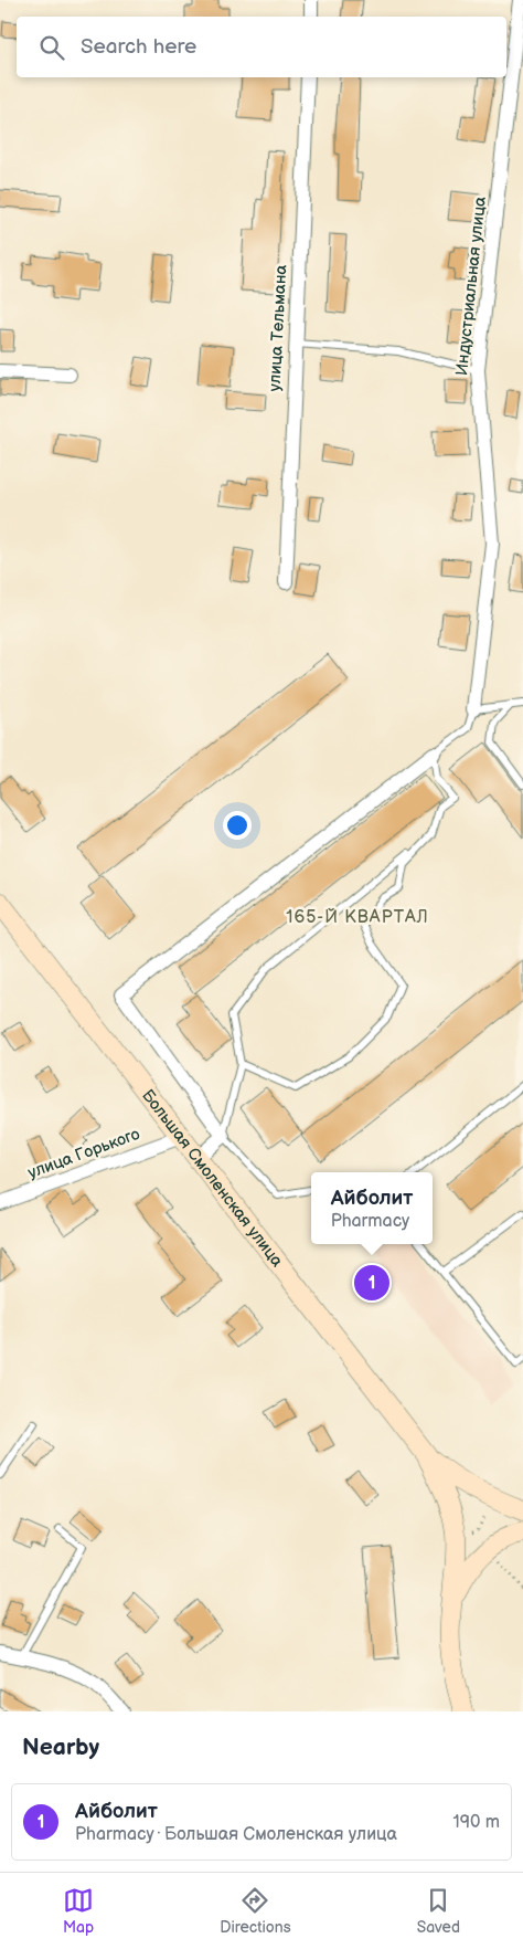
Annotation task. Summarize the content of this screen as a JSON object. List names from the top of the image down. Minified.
{"streets":{"main road":["Большая Смоленская улица"],"street":["Индустриальная улица","улица Тельмана","улица Горького"]},"crossings":[["улица Горького","Большая Смоленская улица"]],"districts":["165-Й КВАРТАЛ"],"page":{"search":"Search here","popup":["Айболит","Pharmacy"],"pins":"1","heading":"Nearby","list":[{"mark":"1","name":"Айболит","note":"Pharmacy · Большая Смоленская улица","value":"190 m"}],"nav":["Map","Directions","Saved"]}}
